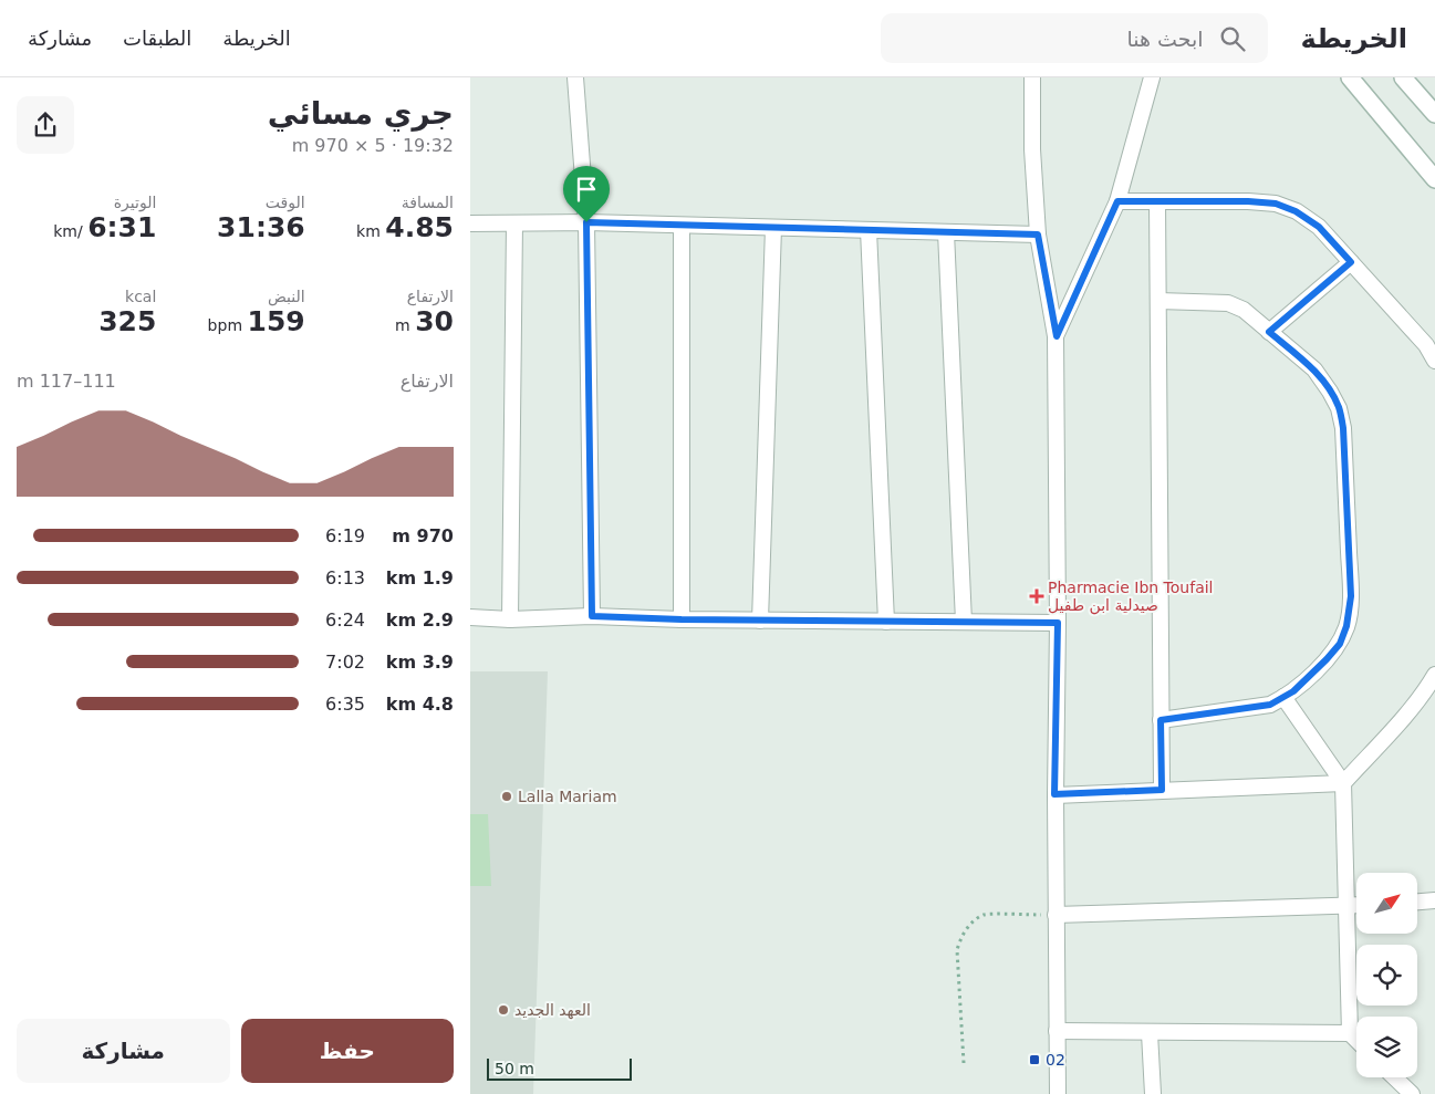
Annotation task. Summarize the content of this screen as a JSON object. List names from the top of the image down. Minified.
{"places":{"health":["Pharmacie Ibn Toufail صيدلية ابن طفيل"],"other":["Lalla Mariam","العهد الجديد"],"transit":["02"]},"scale_bar":"50 m","north":"top right","page":{"header":"الخريطة","search":"ابحث هنا","nav":["الخريطة","الطبقات","مشاركة"],"heading":["جري مسائي","19:32 · 5 × 970 m"],"stats":[["المسافة","4.85 km"],["الوقت","31:36"],["الوتيرة","6:31 /km"],["الارتفاع","30 m"],["النبض","159 bpm"],["kcal","325"]],"chart":["الارتفاع","111–117 m"],"list":[{"name":"970 m","note":"6:19"},{"name":"1.9 km","note":"6:13"},{"name":"2.9 km","note":"6:24"},{"name":"3.9 km","note":"7:02"},{"name":"4.8 km","note":"6:35"}],"buttons":["حفظ","مشاركة"],"scale":"50 m"}}
